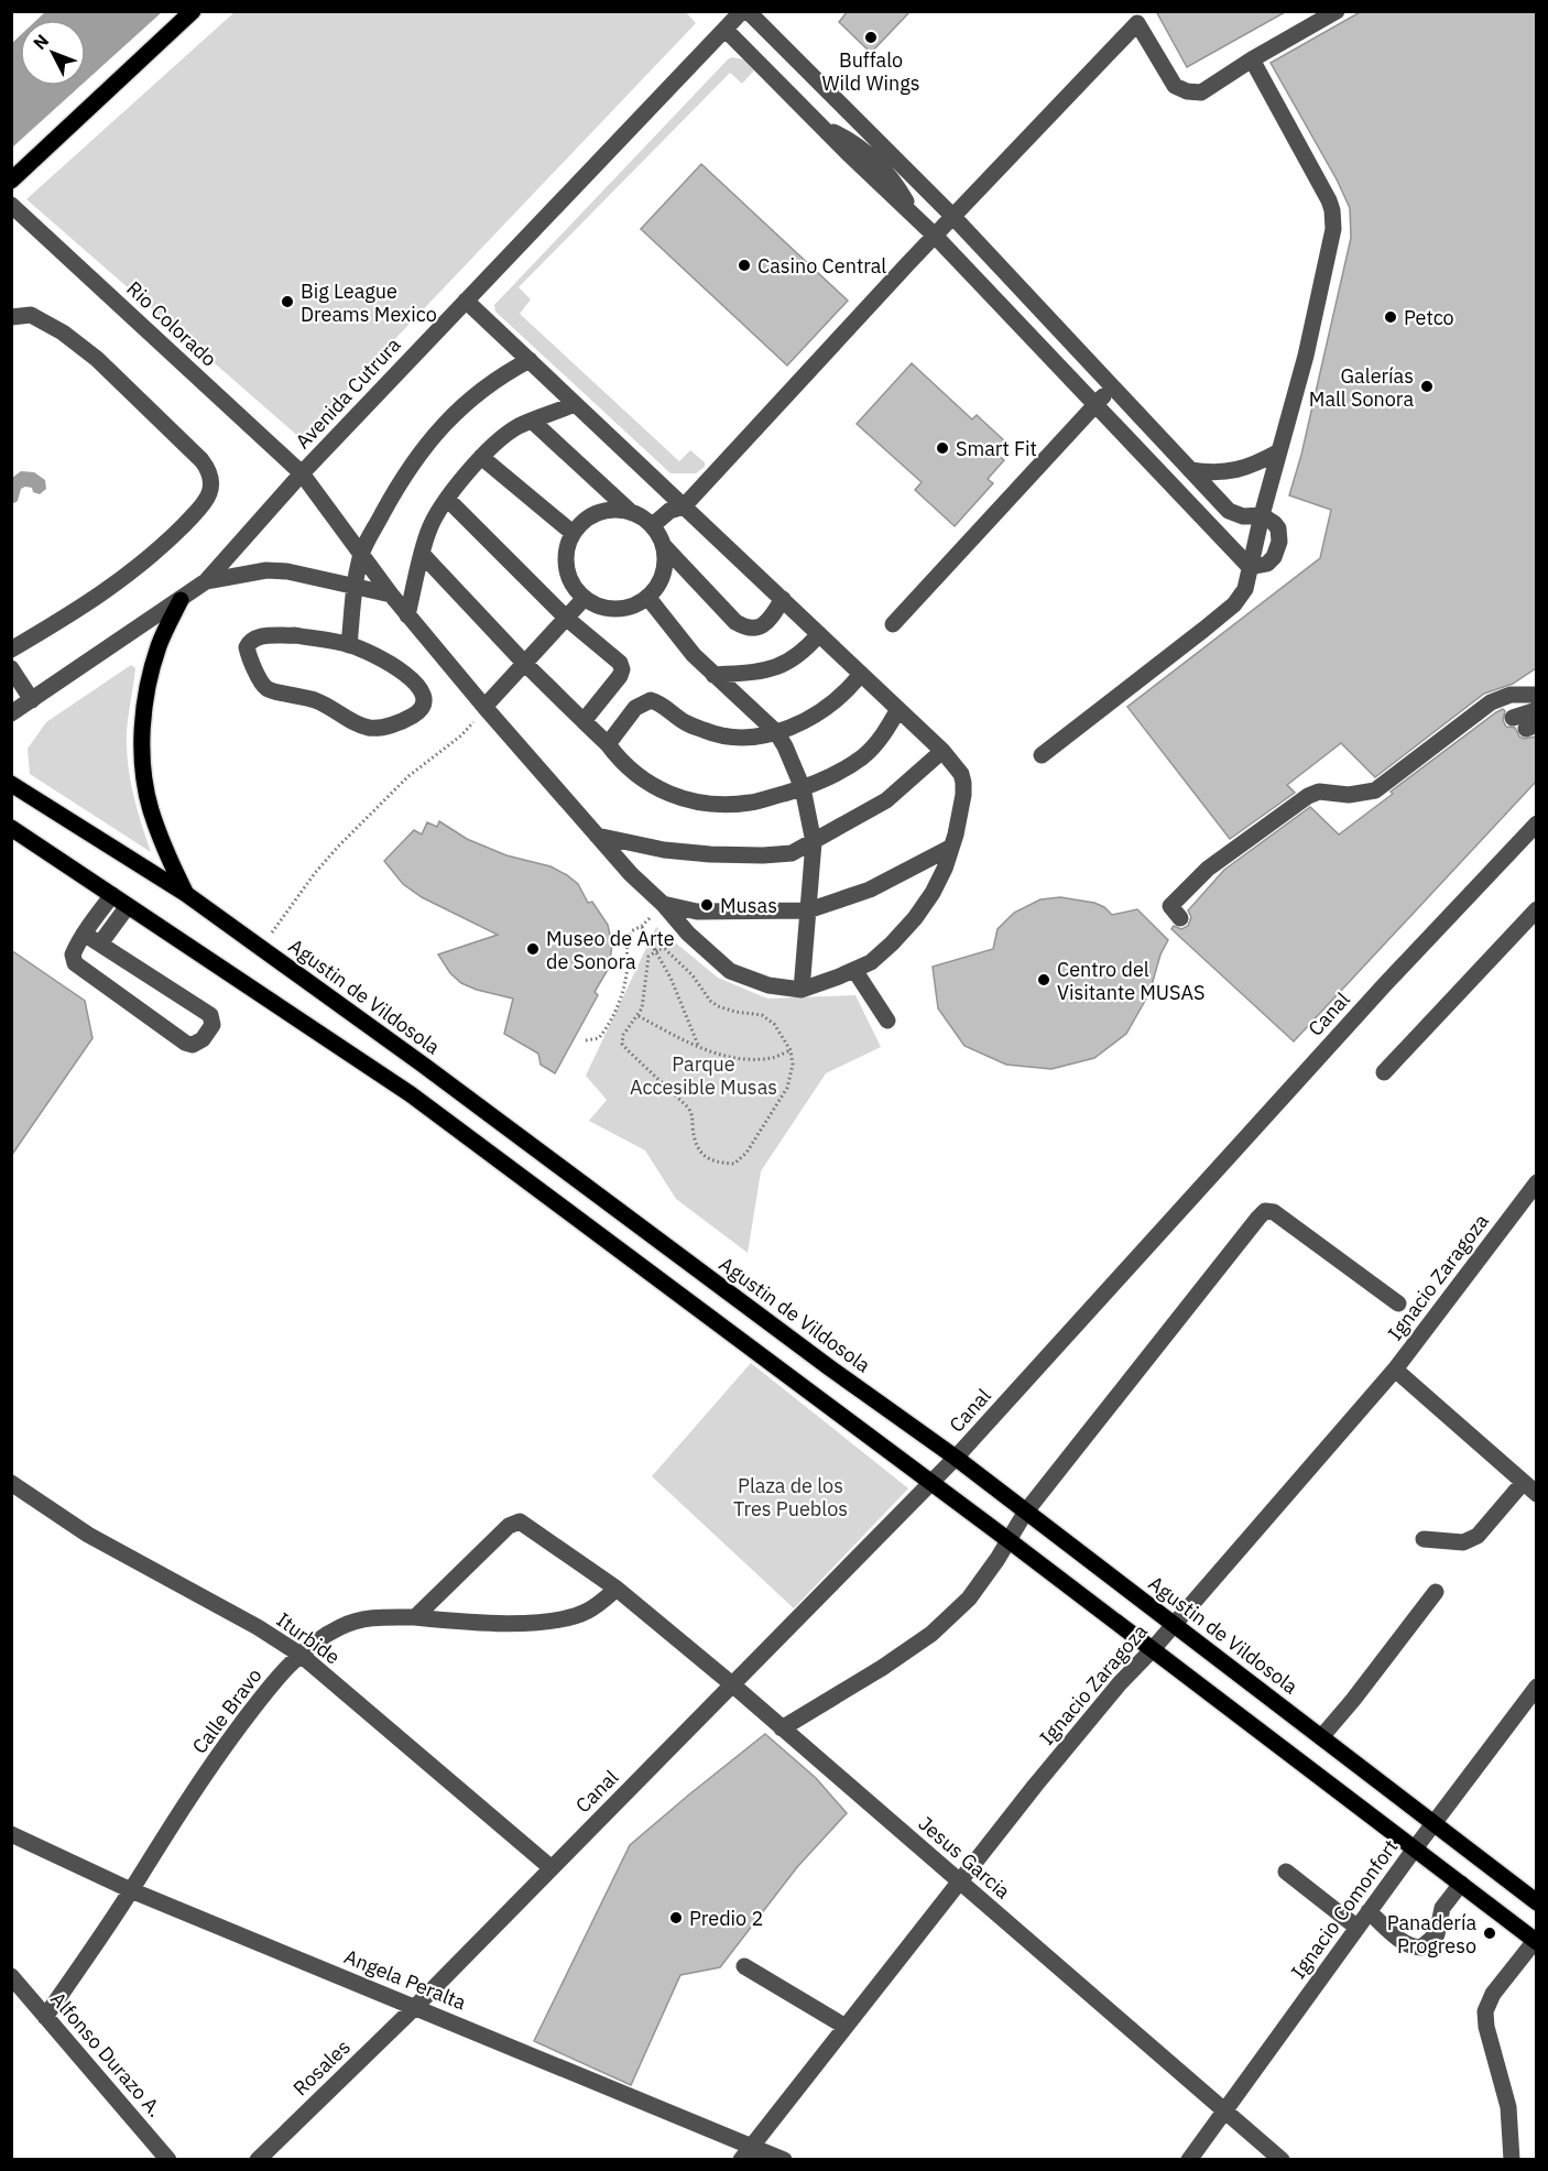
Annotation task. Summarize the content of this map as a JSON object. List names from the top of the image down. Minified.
{"streets":{"main road":["Agustin de Vildosola"],"street":["Rio Colorado","Avenida Cutrura","Canal","Ignacio Zaragoza","Iturbide","Calle Bravo","Jesus Garcia","Ignacio Comonfort","Angela Peralta","Alfonso Durazo A.","Rosales"]},"crossings":[["Rio Colorado","Avenida Cutrura"],["Agustin de Vildosola","Canal"],["Agustin de Vildosola","Ignacio Zaragoza"],["Agustin de Vildosola","Ignacio Comonfort"],["Canal","Iturbide"],["Canal","Jesus Garcia"],["Canal","Angela Peralta"],["Canal","Rosales"],["Ignacio Zaragoza","Jesus Garcia"],["Ignacio Zaragoza","Angela Peralta"],["Iturbide","Calle Bravo"],["Calle Bravo","Jesus Garcia"],["Calle Bravo","Angela Peralta"],["Calle Bravo","Alfonso Durazo A."],["Jesus Garcia","Ignacio Comonfort"],["Angela Peralta","Rosales"]],"parks":["Parque Accesible Musas","Plaza de los Tres Pueblos"],"places":["Buffalo Wild Wings","Casino Central","Big League Dreams Mexico","Petco","Galerías Mall Sonora","Smart Fit","Musas","Museo de Arte de Sonora","Centro del Visitante MUSAS","Predio 2","Panadería Progreso"],"north":"top left"}
